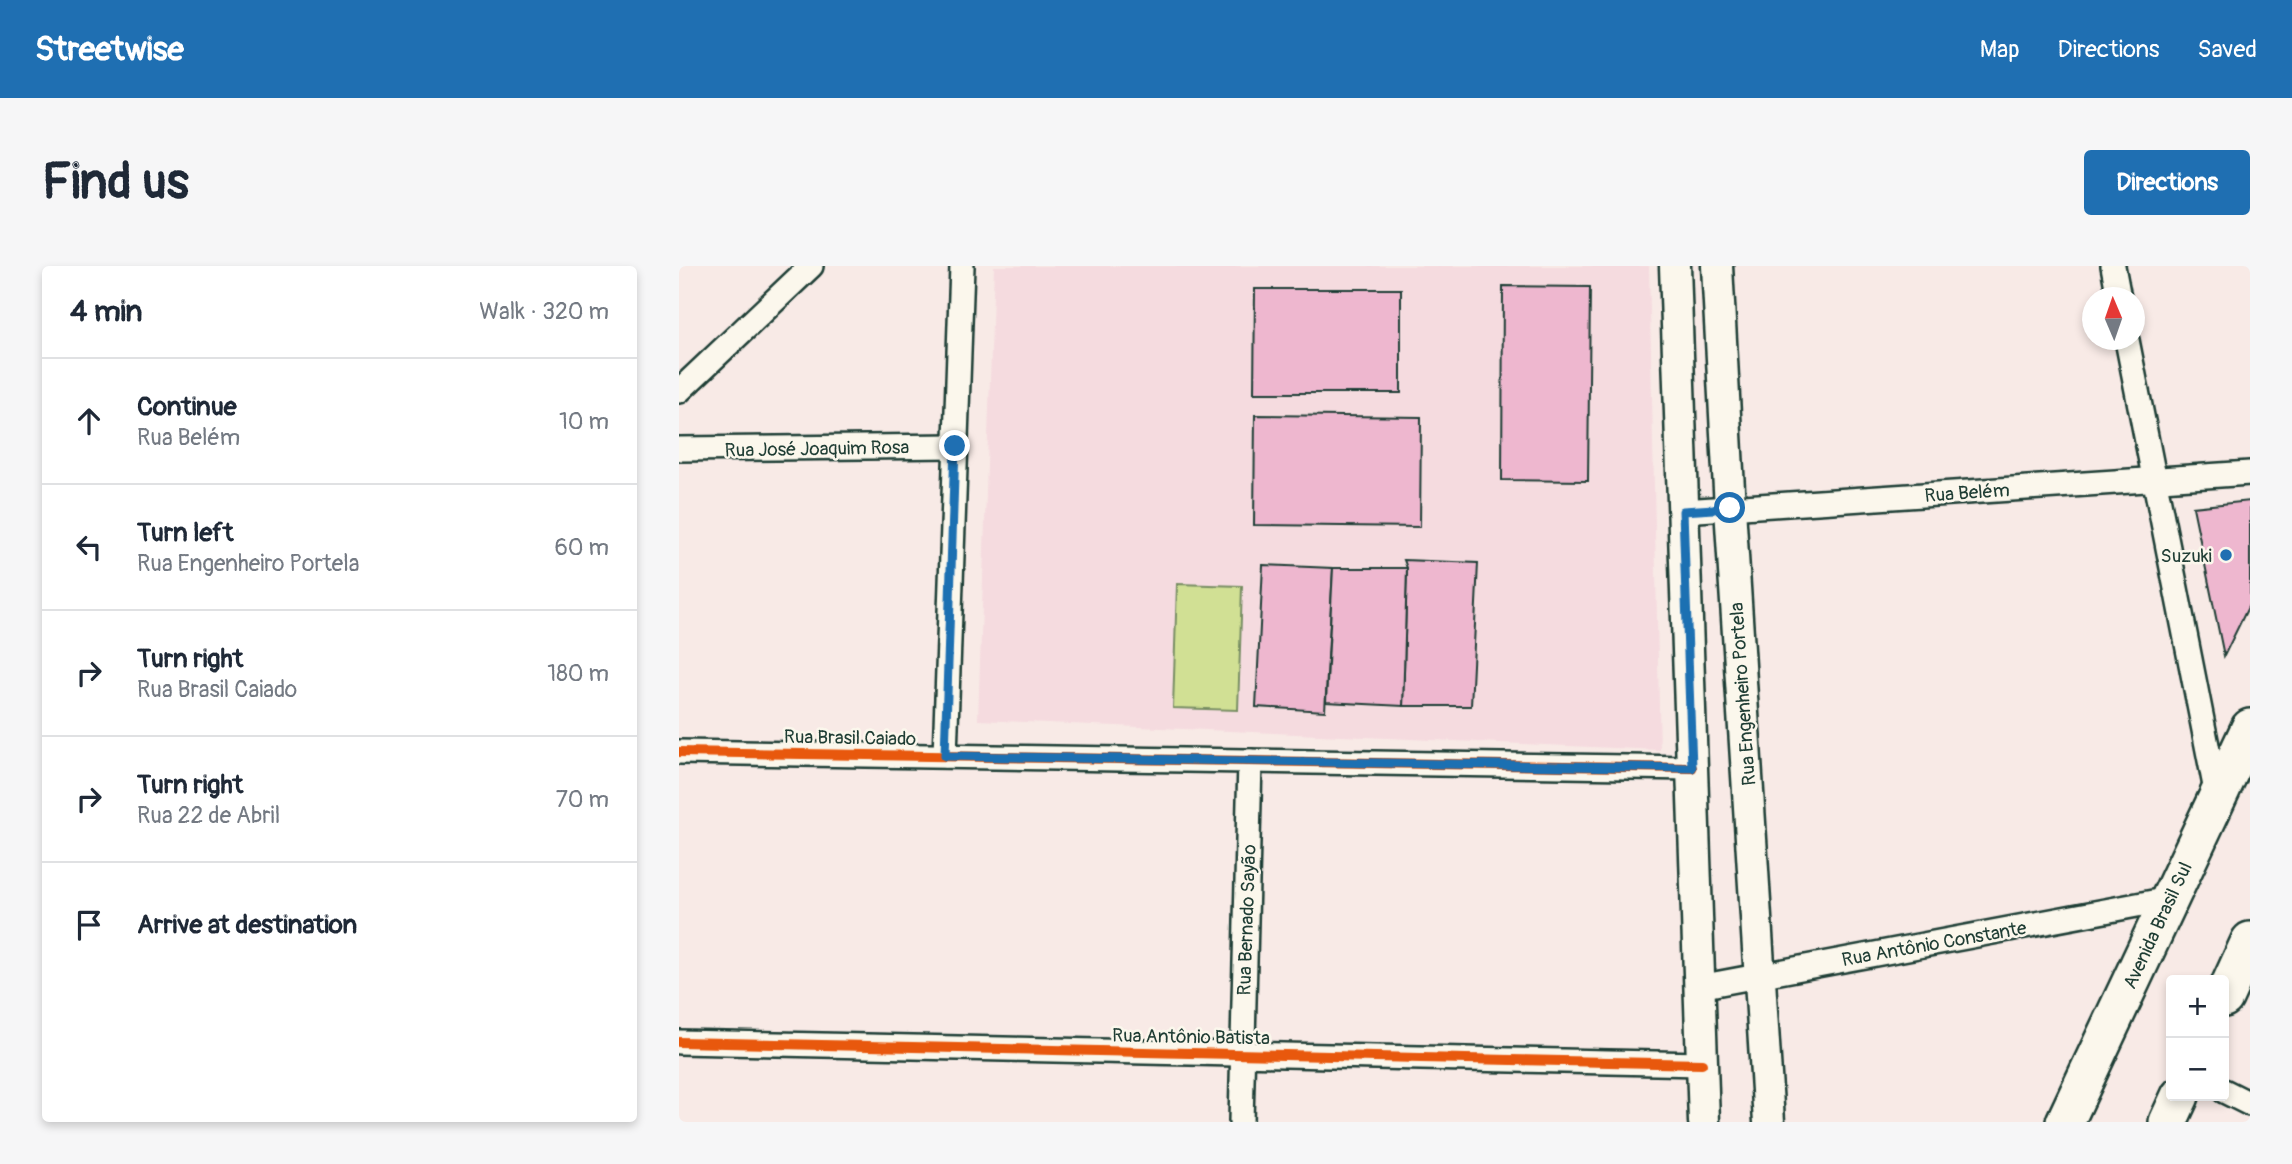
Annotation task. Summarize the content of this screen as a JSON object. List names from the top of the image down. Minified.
{"streets":{"main road":["Avenida Brasil Sul"],"street":["Rua José Joaquim Rosa","Rua Belém","Rua Engenheiro Portela","Rua Brasil Caiado","Rua Bernado Sayão","Rua Antônio Constante","Rua Antônio Batista"]},"crossings":[["Rua Belém","Rua Engenheiro Portela"],["Rua Engenheiro Portela","Rua Antônio Constante"],["Rua Brasil Caiado","Rua Bernado Sayão"],["Rua Bernado Sayão","Rua Antônio Batista"],["Avenida Brasil Sul","Rua Antônio Constante"]],"places":["Suzuki"],"north":"top","page":{"header":"Streetwise","nav":["Map","Directions","Saved"],"buttons":"Directions","title":"Find us","heading":["4 min","Walk · 320 m"],"list":[["Continue","Rua Belém","10 m"],["Turn left","Rua Engenheiro Portela","60 m"],["Turn right","Rua Brasil Caiado","180 m"],["Turn right","Rua 22 de Abril","70 m"],"Arrive at destination"],"map_buttons":["+","−"]}}
